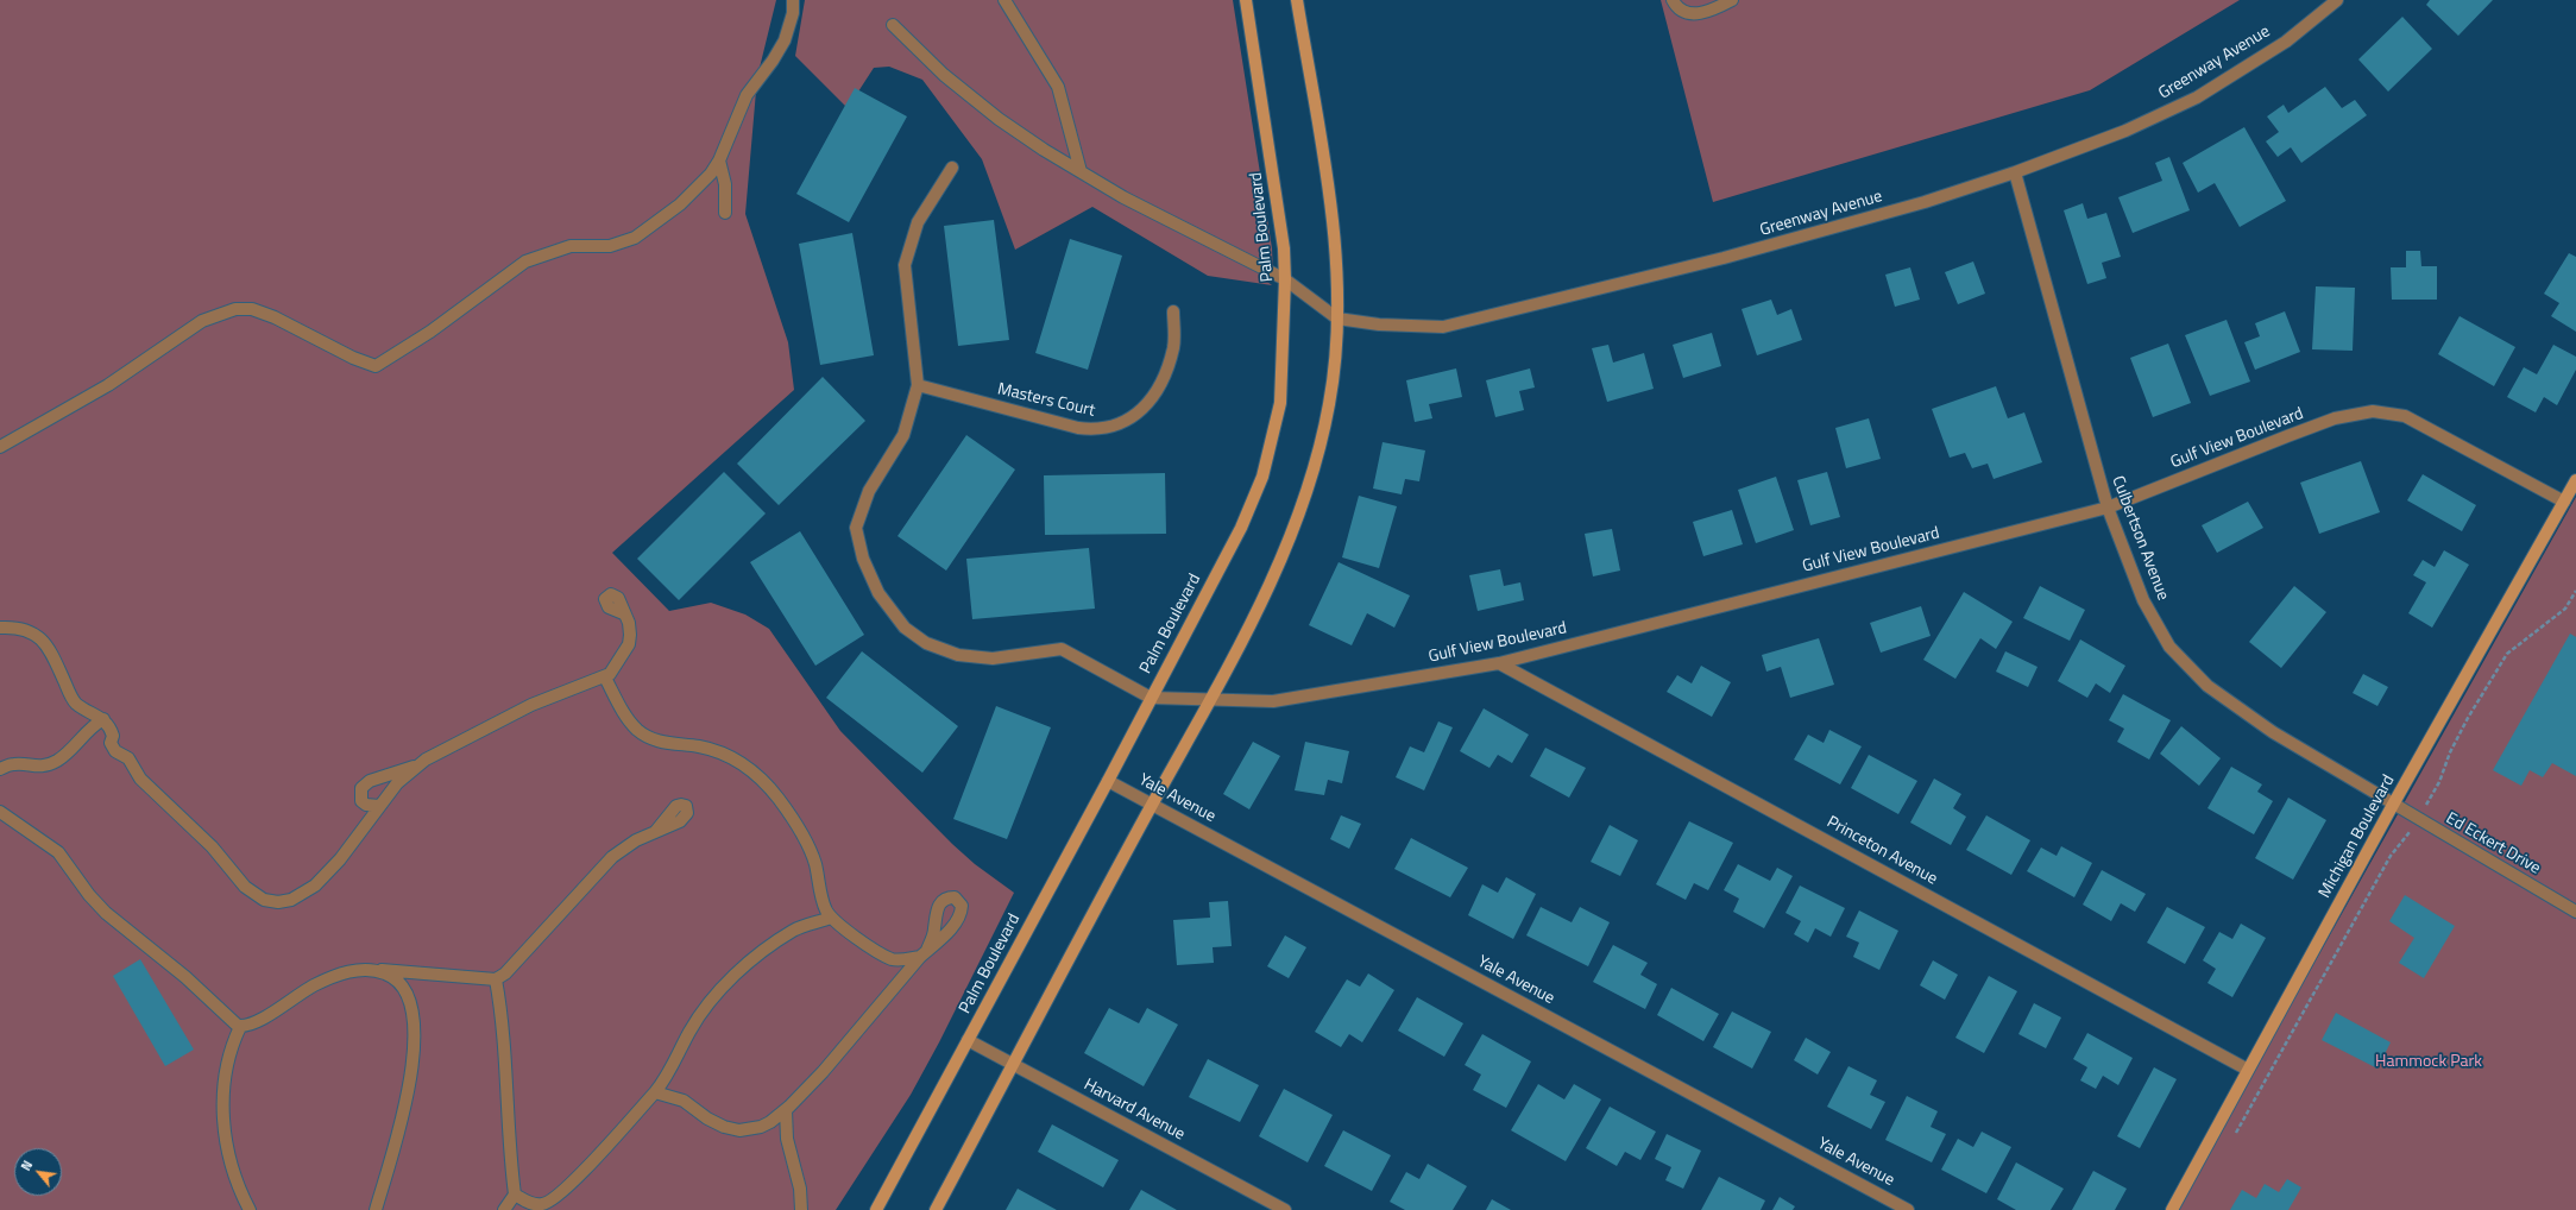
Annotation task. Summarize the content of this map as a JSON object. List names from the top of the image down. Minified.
{"streets":{"street":["Greenway Avenue","Palm Boulevard","Masters Court","Gulf View Boulevard","Culbertson Avenue","Yale Avenue","Michigan Boulevard","Ed Eckert Drive","Princeton Avenue","Harvard Avenue"]},"crossings":[["Greenway Avenue","Palm Boulevard"],["Greenway Avenue","Culbertson Avenue"],["Palm Boulevard","Gulf View Boulevard"],["Palm Boulevard","Yale Avenue"],["Palm Boulevard","Harvard Avenue"],["Masters Court","Gulf View Boulevard"],["Gulf View Boulevard","Culbertson Avenue"],["Gulf View Boulevard","Michigan Boulevard"],["Gulf View Boulevard","Princeton Avenue"],["Culbertson Avenue","Michigan Boulevard"],["Culbertson Avenue","Ed Eckert Drive"],["Michigan Boulevard","Ed Eckert Drive"],["Michigan Boulevard","Princeton Avenue"]],"parks":["Hammock Park"],"north":"top left"}
